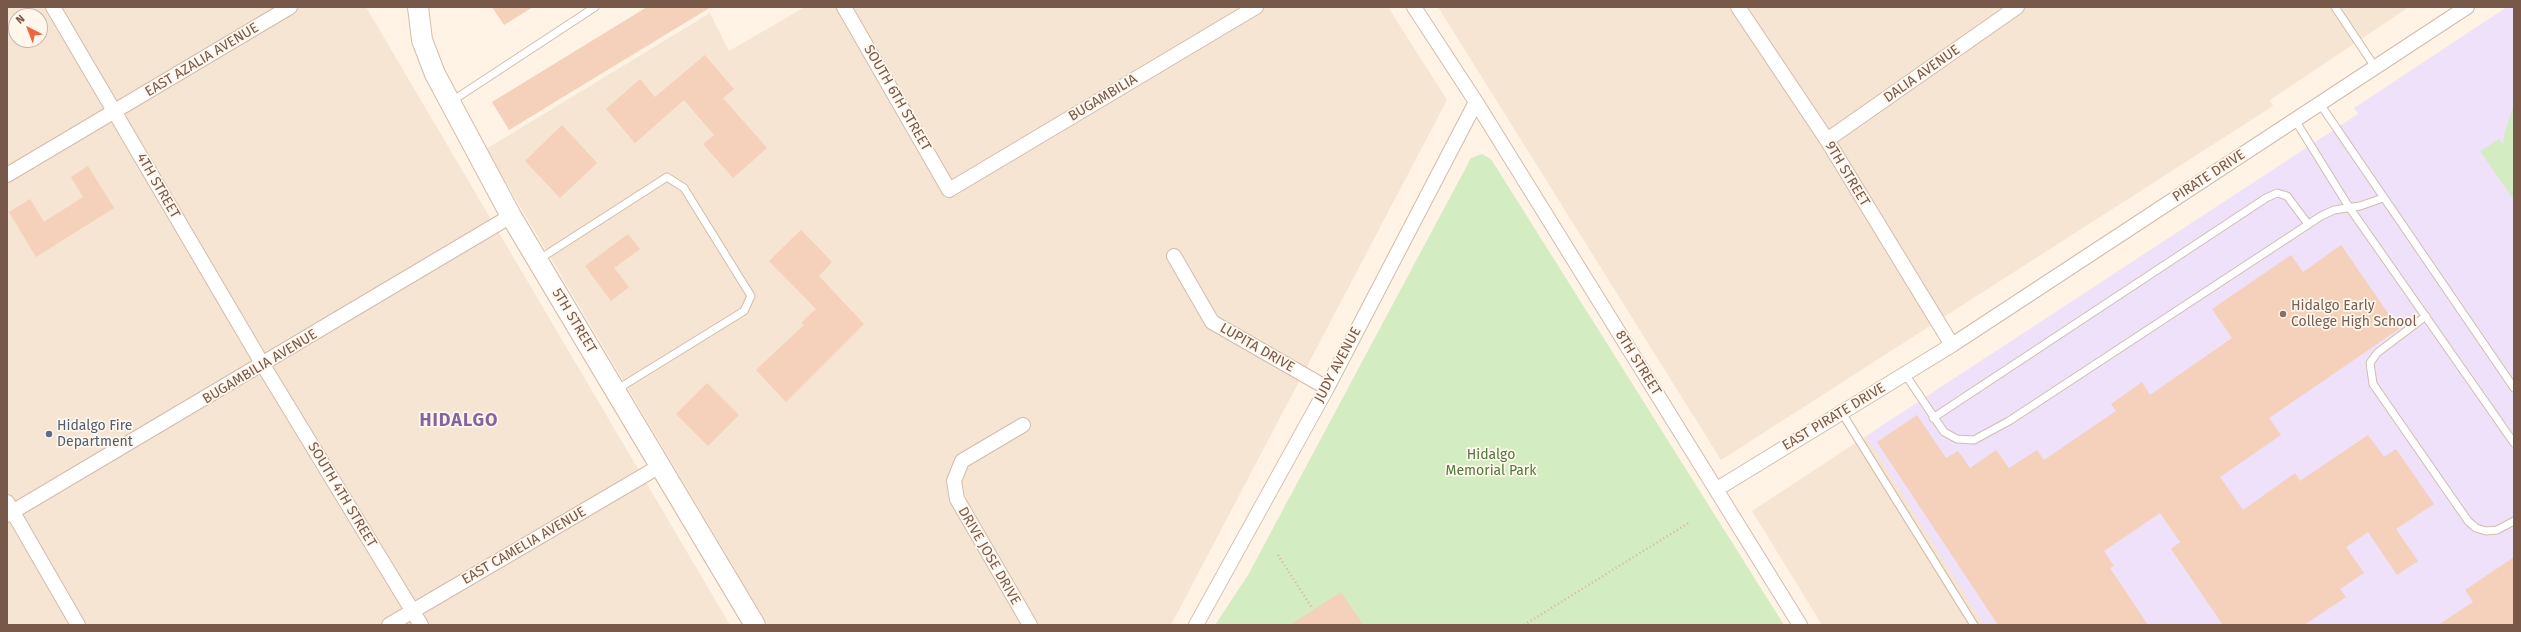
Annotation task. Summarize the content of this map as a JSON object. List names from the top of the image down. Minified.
{"streets":{"street":["EAST AZALIA AVENUE","DALIA AVENUE","SOUTH 6TH STREET","BUGAMBILIA","9TH STREET","PIRATE DRIVE","4TH STREET","5TH STREET","LUPITA DRIVE","8TH STREET","JUDY AVENUE","BUGAMBILIA AVENUE","EAST PIRATE DRIVE","SOUTH 4TH STREET","EAST CAMELIA AVENUE","DRIVE JOSE DRIVE"]},"crossings":[["EAST AZALIA AVENUE","4TH STREET"],["DALIA AVENUE","9TH STREET"],["SOUTH 6TH STREET","BUGAMBILIA"],["9TH STREET","PIRATE DRIVE"],["9TH STREET","EAST PIRATE DRIVE"],["PIRATE DRIVE","EAST PIRATE DRIVE"],["4TH STREET","BUGAMBILIA AVENUE"],["4TH STREET","SOUTH 4TH STREET"],["5TH STREET","BUGAMBILIA AVENUE"],["5TH STREET","EAST CAMELIA AVENUE"],["LUPITA DRIVE","JUDY AVENUE"],["8TH STREET","JUDY AVENUE"],["8TH STREET","EAST PIRATE DRIVE"],["BUGAMBILIA AVENUE","SOUTH 4TH STREET"],["SOUTH 4TH STREET","EAST CAMELIA AVENUE"]],"districts":["HIDALGO"],"parks":["Hidalgo Memorial Park"],"places":["Hidalgo Early College High School","Hidalgo Fire Department"],"north":"top left"}
